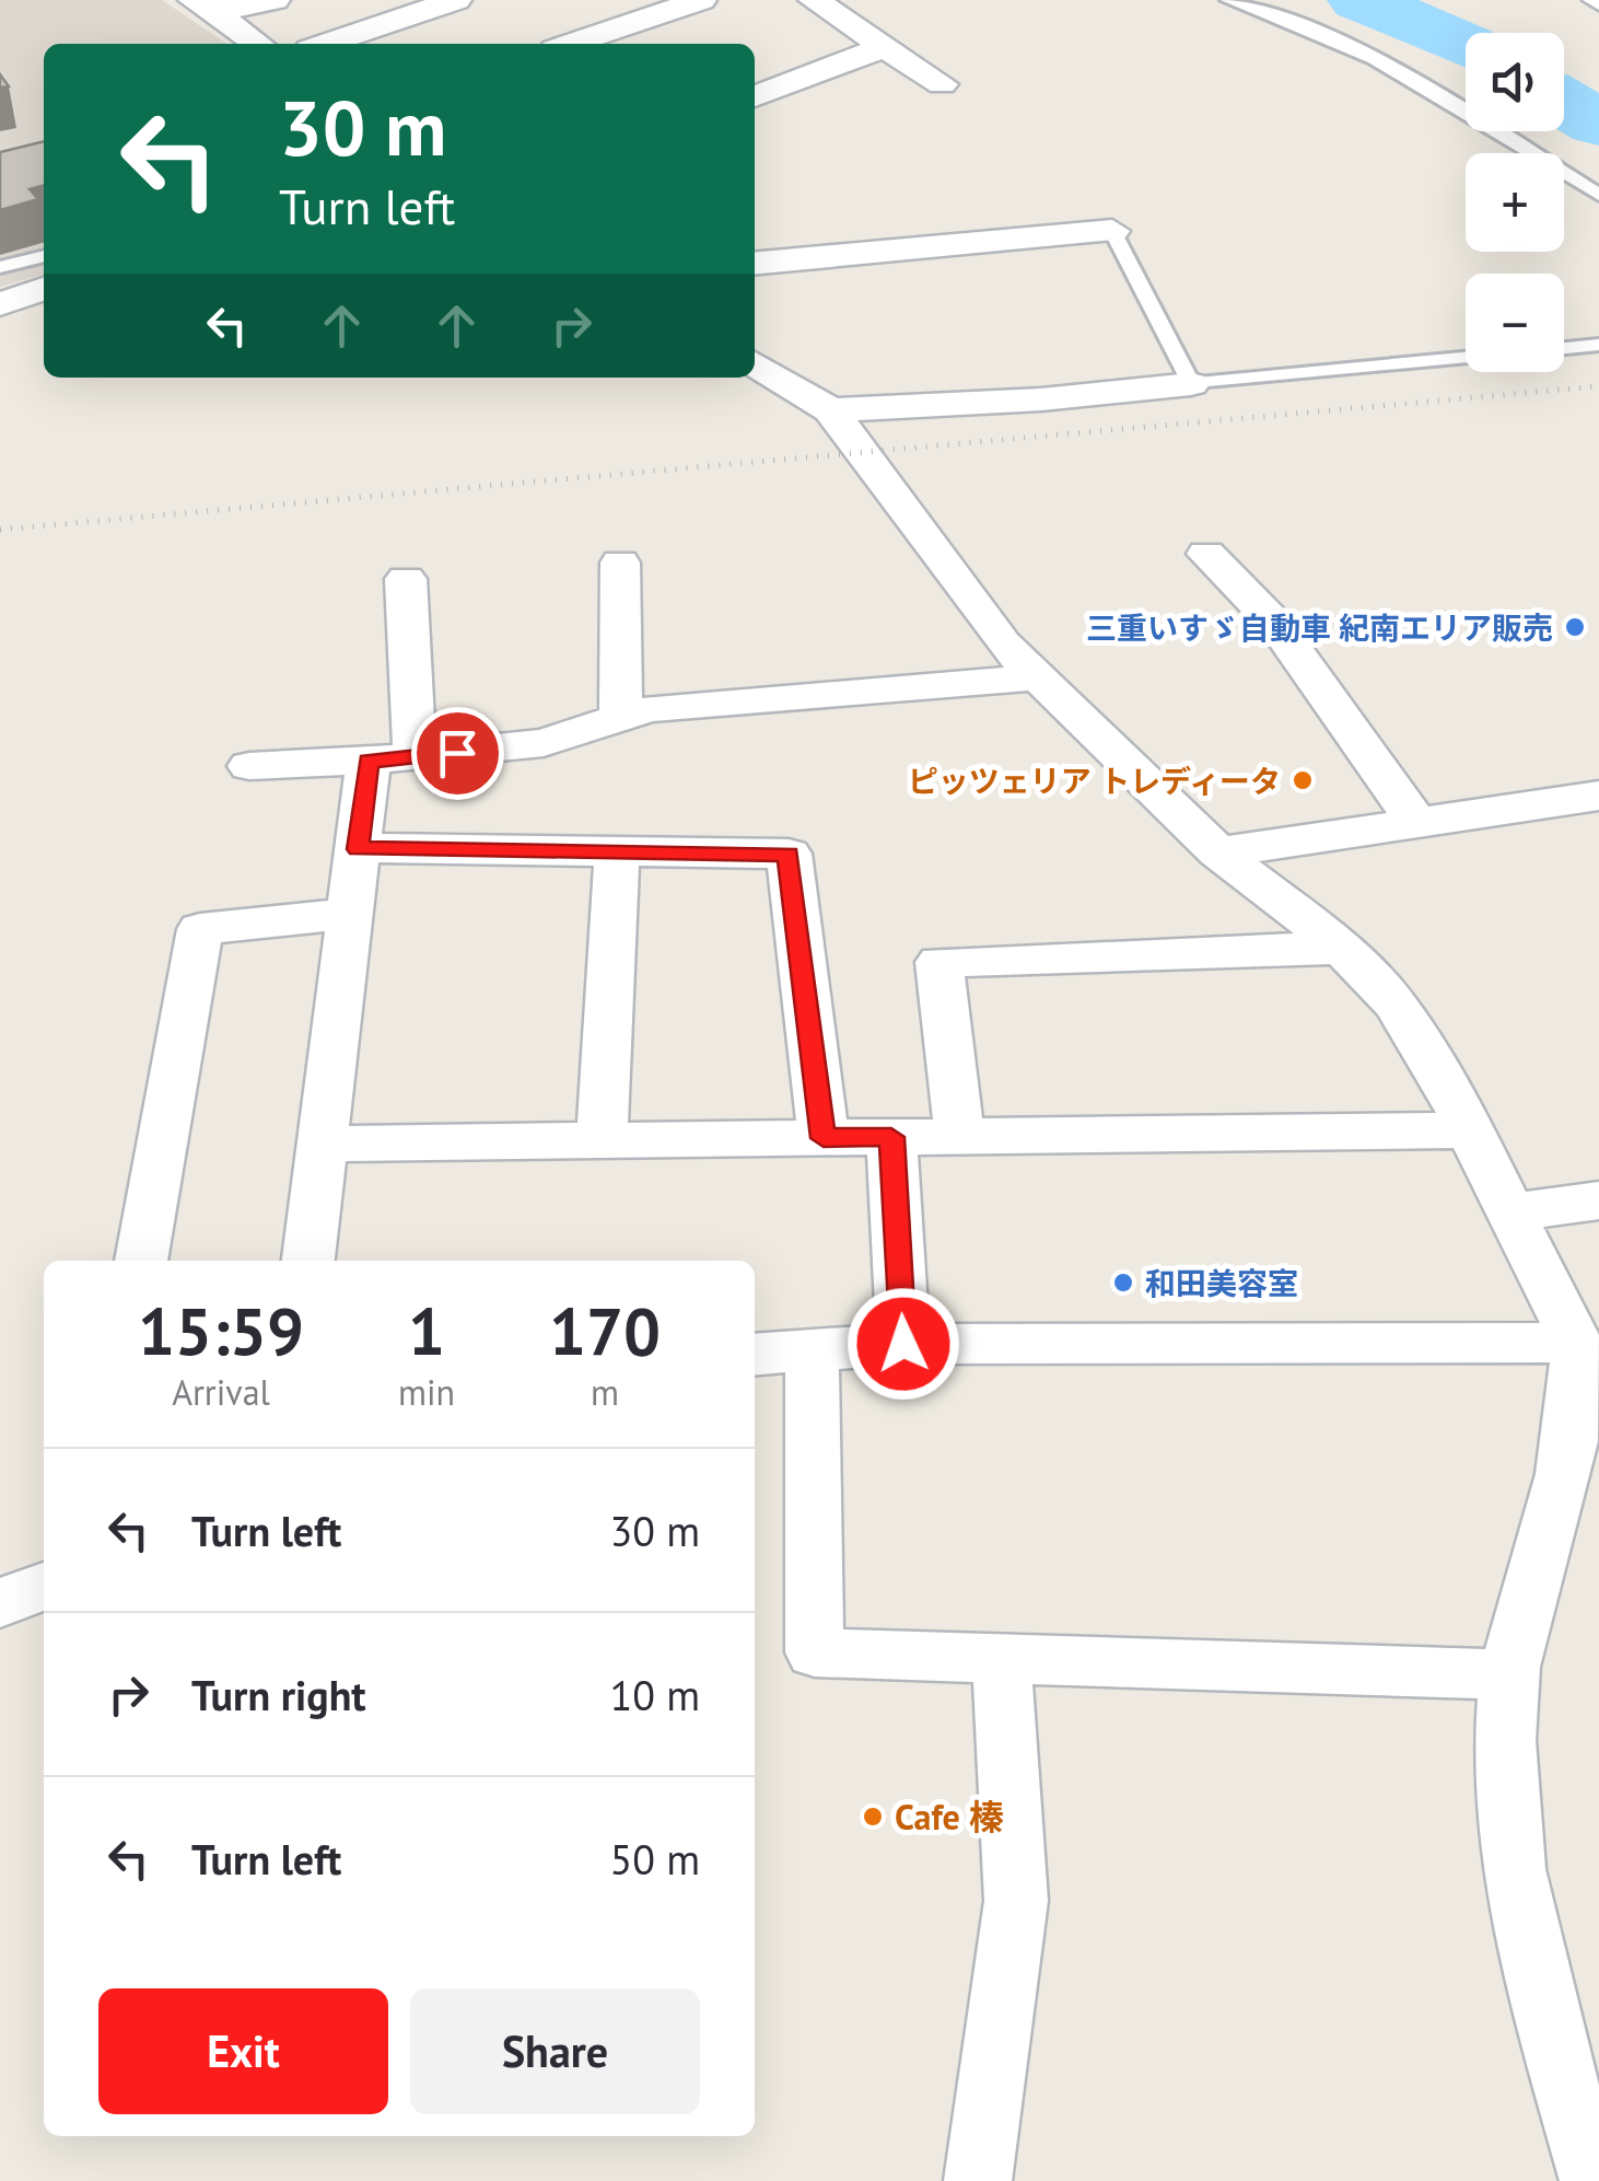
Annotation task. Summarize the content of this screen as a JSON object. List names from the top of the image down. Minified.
{"places":["三重いすゞ自動車 紀南エリア販売","ピッツェリア トレディータ","和田美容室","Cafe 榛"],"page":{"map_buttons":["+","−"],"turn":["30 m","Turn left"],"eta":["15:59","Arrival","1","min","170","m"],"list":[{"name":"Turn left","value":"30 m"},{"name":"Turn right","value":"10 m"},{"name":"Turn left","value":"50 m"}],"buttons":["Exit","Share"]}}
